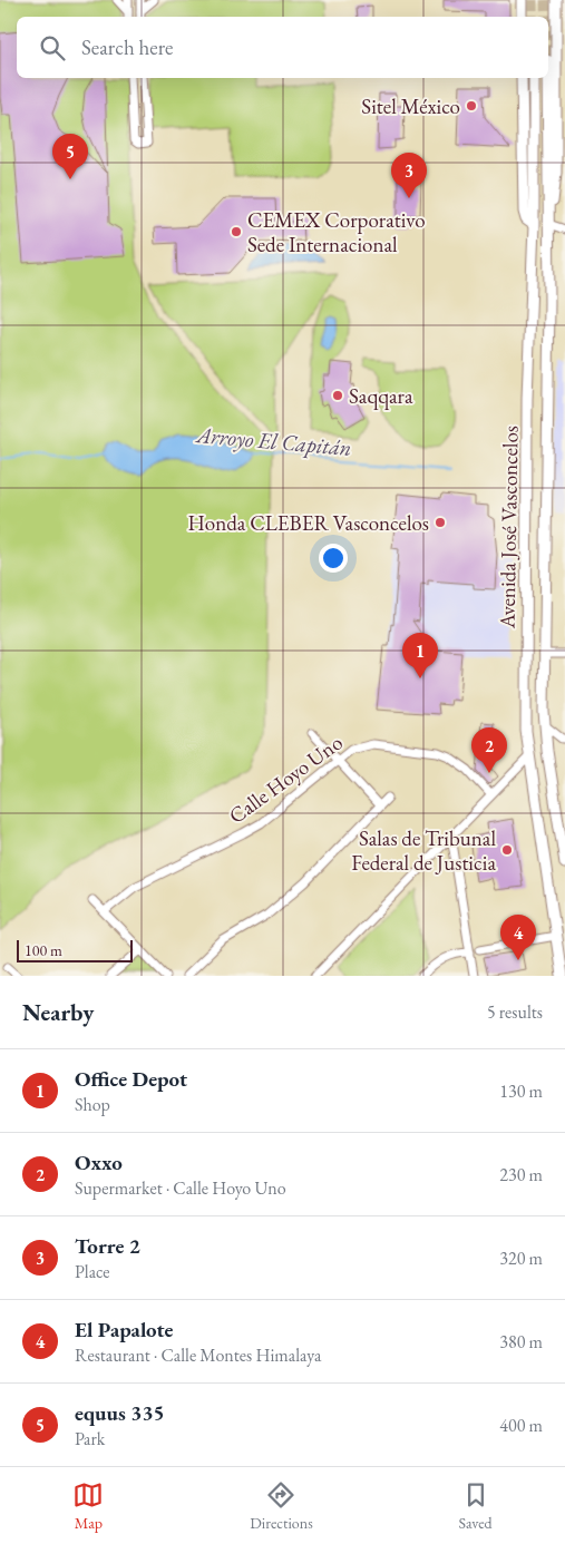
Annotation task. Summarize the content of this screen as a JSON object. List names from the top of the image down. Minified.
{"streets":{"main road":["Avenida José Vasconcelos"],"street":["Calle Hoyo Uno"]},"water":["Arroyo El Capitán"],"places":["Sitel México","CEMEX Corporativo Sede Internacional","Saqqara","Honda CLEBER Vasconcelos","Salas de Tribunal Federal de Justicia"],"scale_bar":"100 m","page":{"search":"Search here","pins":["5","3","1","2","4"],"scale":"100 m","heading":["Nearby","5 results"],"list":[{"mark":"1","name":"Office Depot","note":"Shop","value":"130 m"},{"mark":"2","name":"Oxxo","note":"Supermarket · Calle Hoyo Uno","value":"230 m"},{"mark":"3","name":"Torre 2","note":"Place","value":"320 m"},{"mark":"4","name":"El Papalote","note":"Restaurant · Calle Montes Himalaya","value":"380 m"},{"mark":"5","name":"equus 335","note":"Park","value":"400 m"}],"nav":["Map","Directions","Saved"]}}
